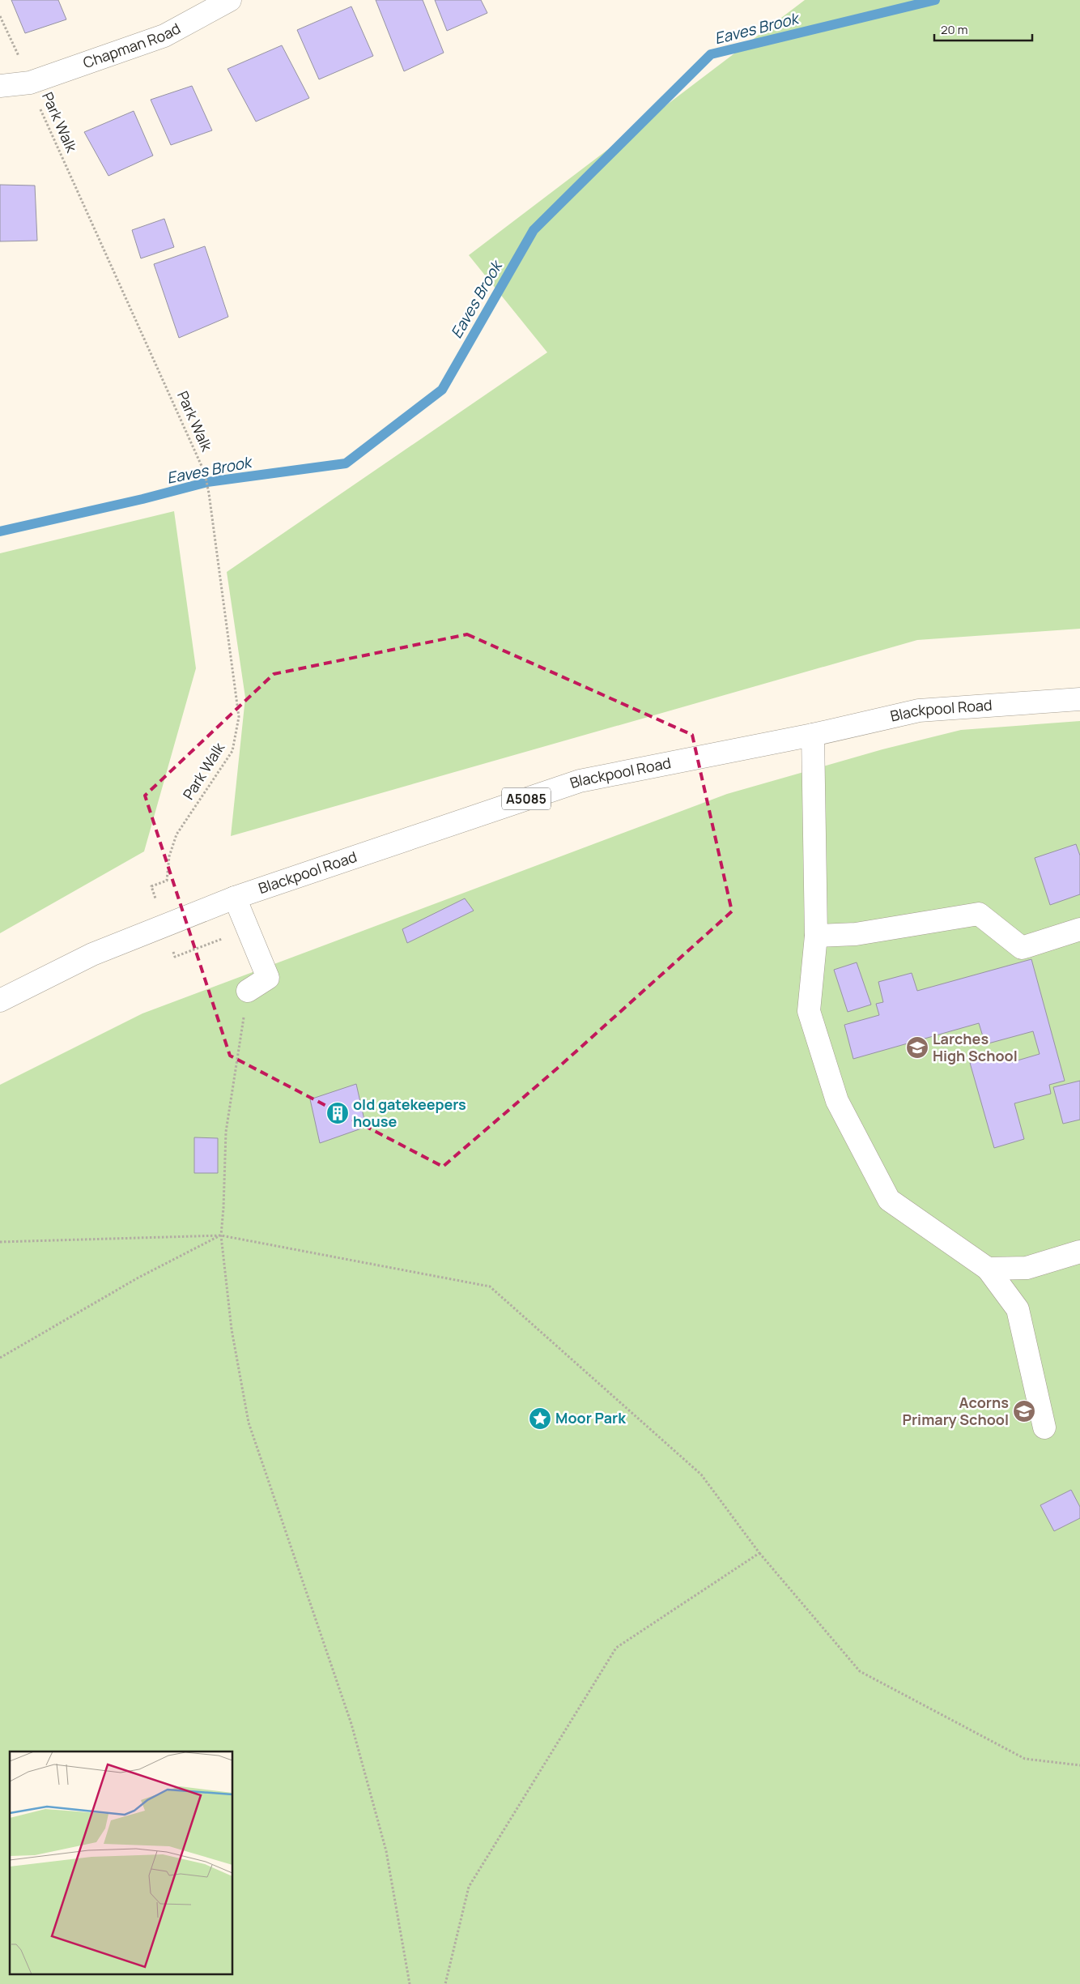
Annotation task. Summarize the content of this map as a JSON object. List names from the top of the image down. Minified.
{"streets":{"main road":["Chapman Road","Blackpool Road","A5085"],"path":["Park Walk"]},"crossings":[["Chapman Road","Park Walk"]],"water":["Eaves Brook"],"places":{"school or university":["Larches High School","Acorns Primary School"],"building":["old gatekeepers house"],"place":["Moor Park"]},"scale_bar":"20 m"}
